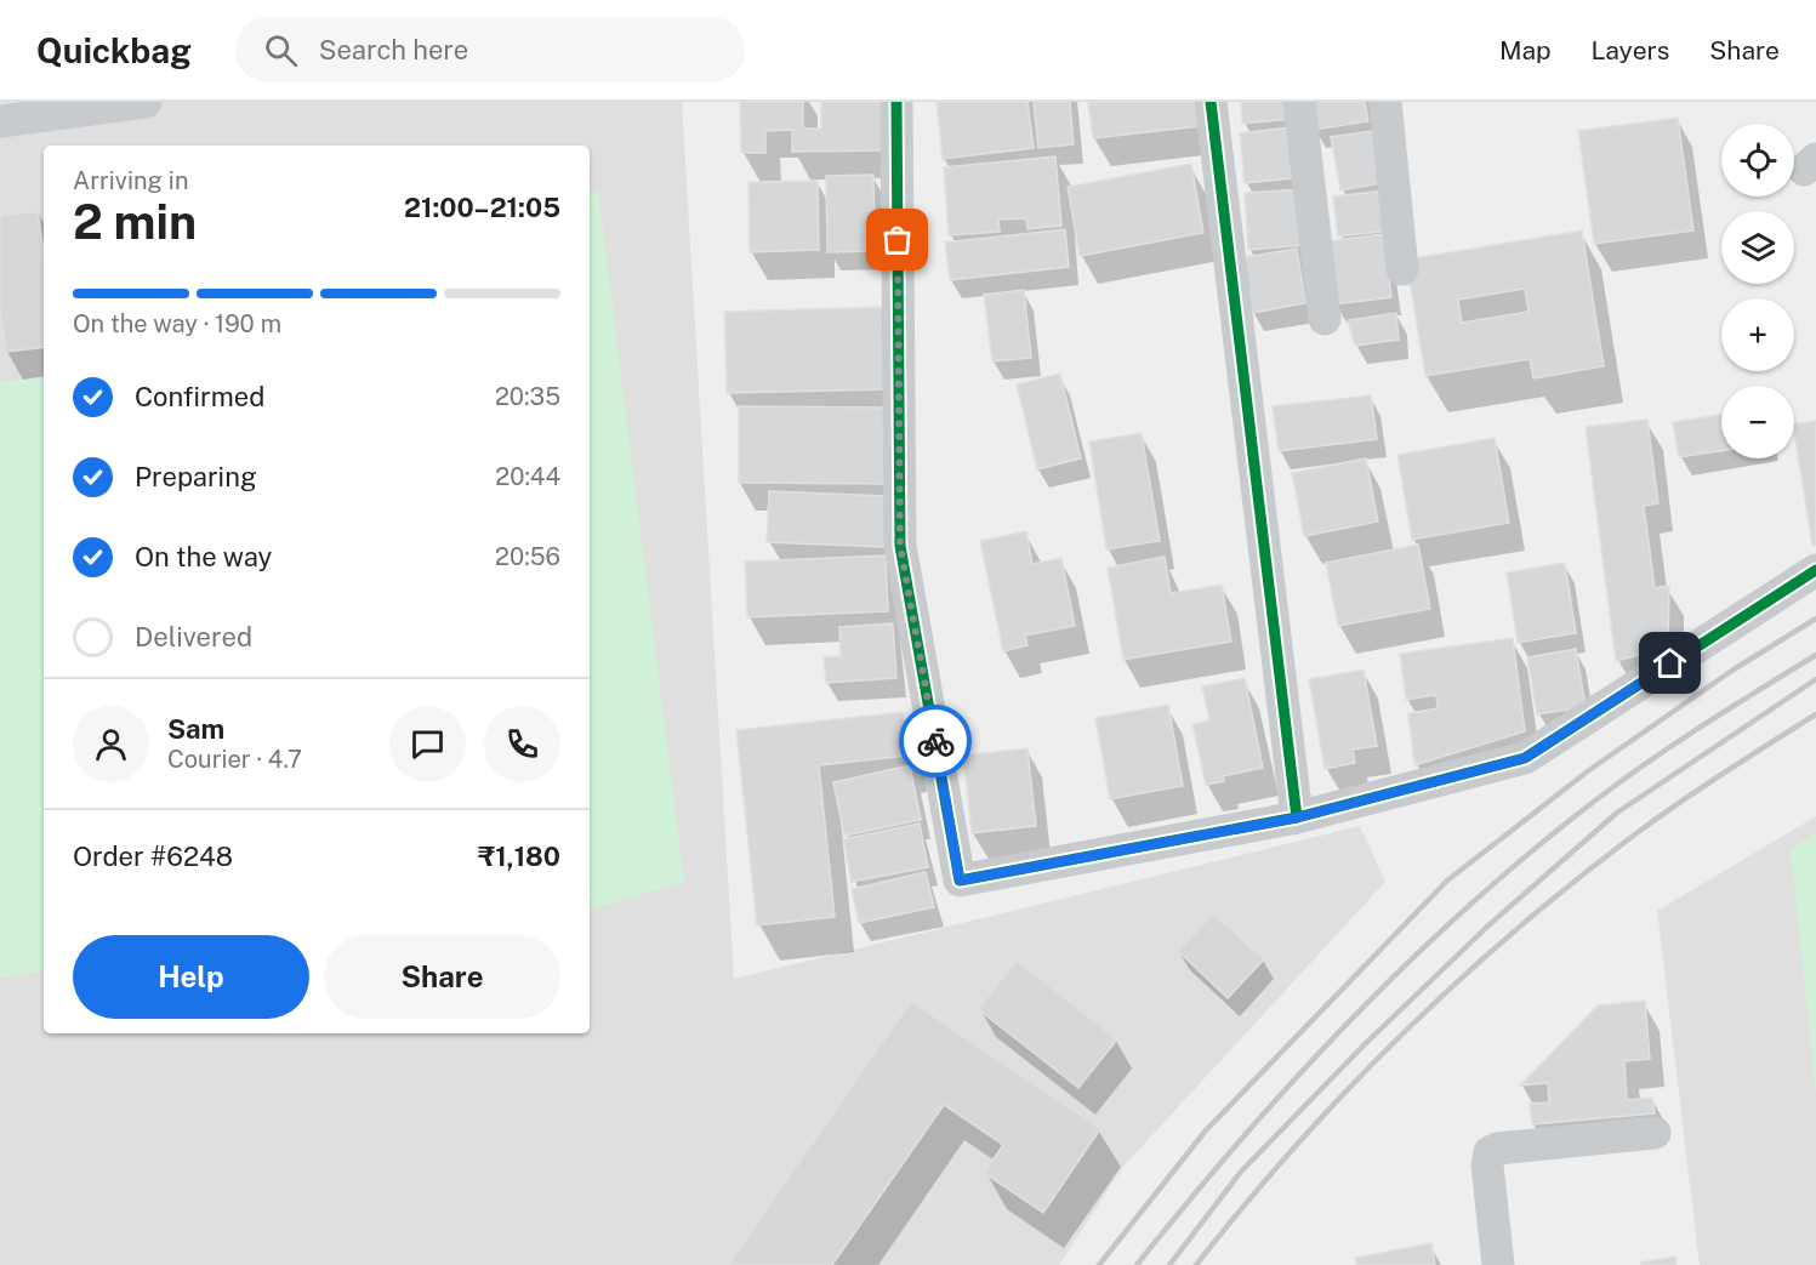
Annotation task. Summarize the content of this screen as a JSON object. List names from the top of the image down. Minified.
{"page":{"header":"Quickbag","search":"Search here","nav":["Map","Layers","Share"],"map_buttons":["+","−"],"heading":["2 min","Arriving in","21:00–21:05"],"panel":["Sam","Courier · 4.7","Order #6248","₹1,180"],"bar":"On the way · 190 m","list":[["Confirmed","20:35"],["Preparing","20:44"],["On the way","20:56"],"Delivered"],"buttons":["Help","Share"]}}
